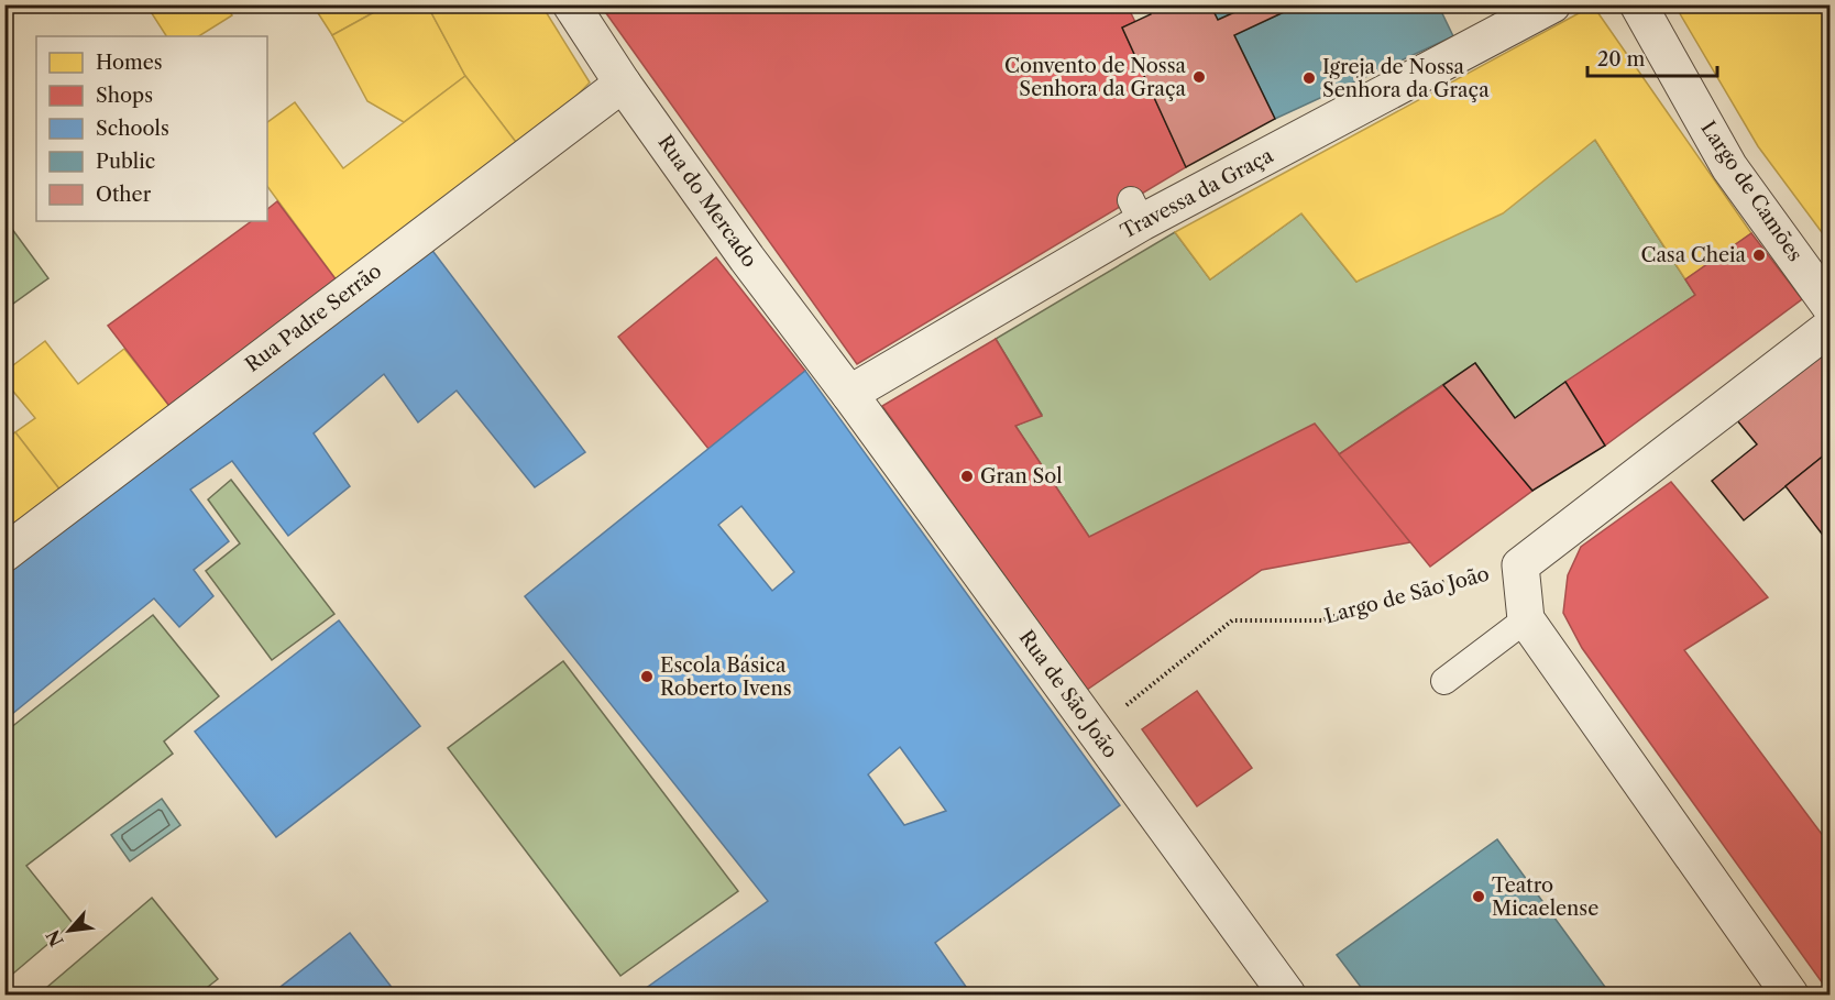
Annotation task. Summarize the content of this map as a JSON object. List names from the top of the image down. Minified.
{"streets":{"street":["Largo de Camões","Travessa da Graça","Rua do Mercado","Rua Padre Serrão","Rua de São João"],"path":["Largo de São João"]},"crossings":[["Travessa da Graça","Rua do Mercado"],["Travessa da Graça","Rua de São João"],["Rua do Mercado","Rua Padre Serrão"],["Rua do Mercado","Rua de São João"],["Largo de São João","Rua de São João"]],"places":["Convento de Nossa Senhora da Graça","Igreja de Nossa Senhora da Graça","Casa Cheia","Gran Sol","Escola Básica Roberto Ivens","Teatro Micaelense"],"legend":["Homes","Shops","Schools","Public","Other"],"scale_bar":"20 m","north":"bottom left"}
